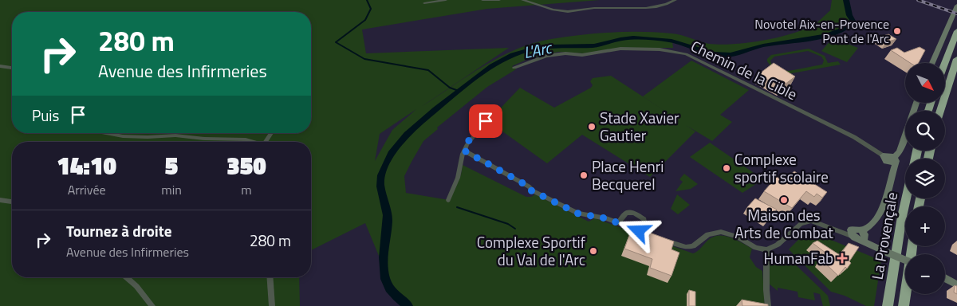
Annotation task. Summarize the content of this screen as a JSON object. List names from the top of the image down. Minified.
{"streets":{"highway":["La Provençale"],"street":["Chemin de la Cible"]},"water":["L'Arc"],"places":{"other":["Novotel Aix-en-Provence Pont de l'Arc","Stade Xavier Gautier","Complexe sportif scolaire","Place Henri Becquerel","Maison des Arts de Combat","Complexe Sportif du Val de l'Arc"],"health":["HumanFab"]},"north":"bottom right","page":{"turn":["280 m","Avenue des Infirmeries"],"map_buttons":["+","−"],"then":"Puis","eta":["14:10","Arrivée","5","min","350","m"],"list":[{"name":"Tournez à droite","note":"Avenue des Infirmeries","value":"280 m"}]}}
